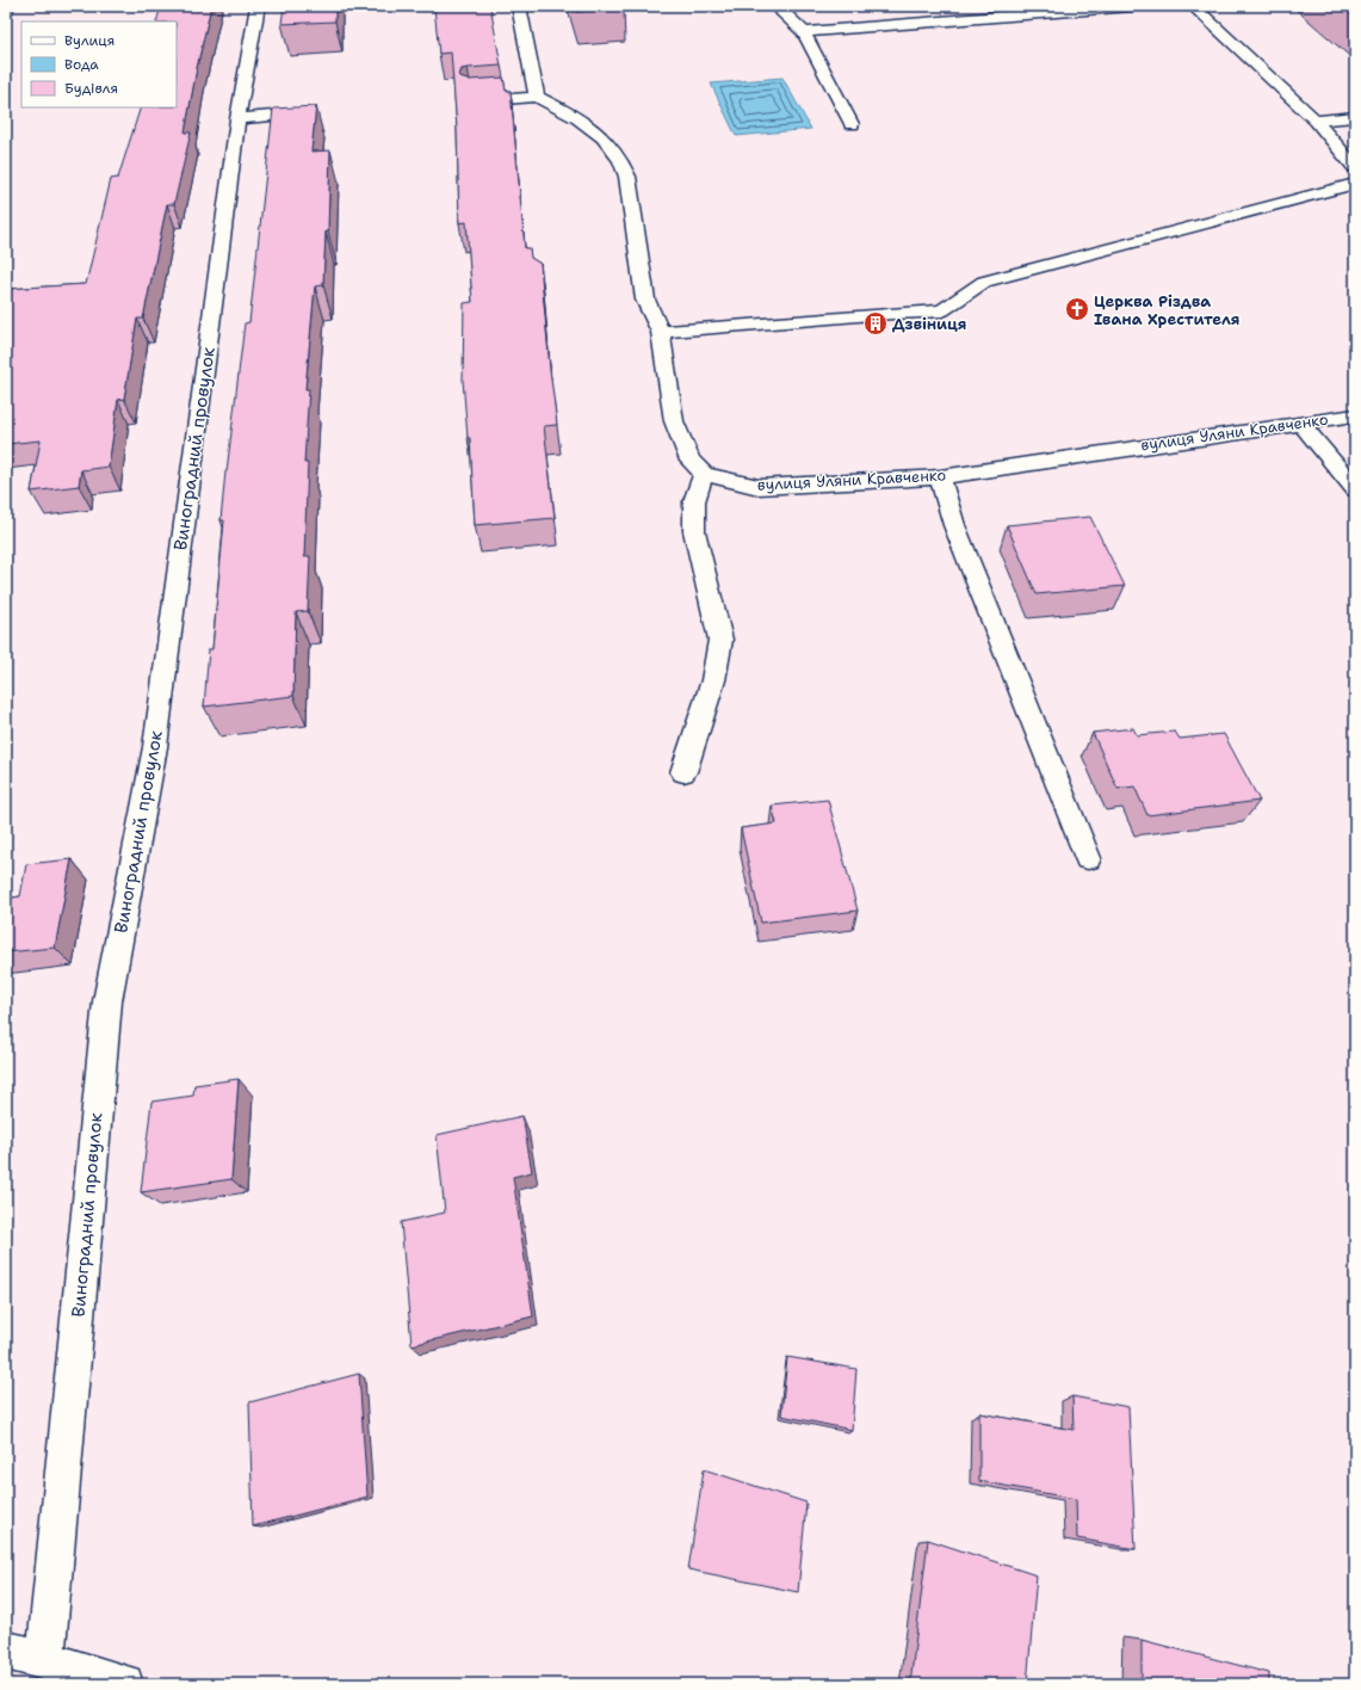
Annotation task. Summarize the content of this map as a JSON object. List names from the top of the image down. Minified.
{"streets":{"street":["вулиця Уляни Кравченко","Виноградний провулок"]},"places":{"church":["Церква Різдва Івана Хрестителя"],"building":["Дзвіниця"]},"legend":["Вулиця","Вода","Будівля"]}
